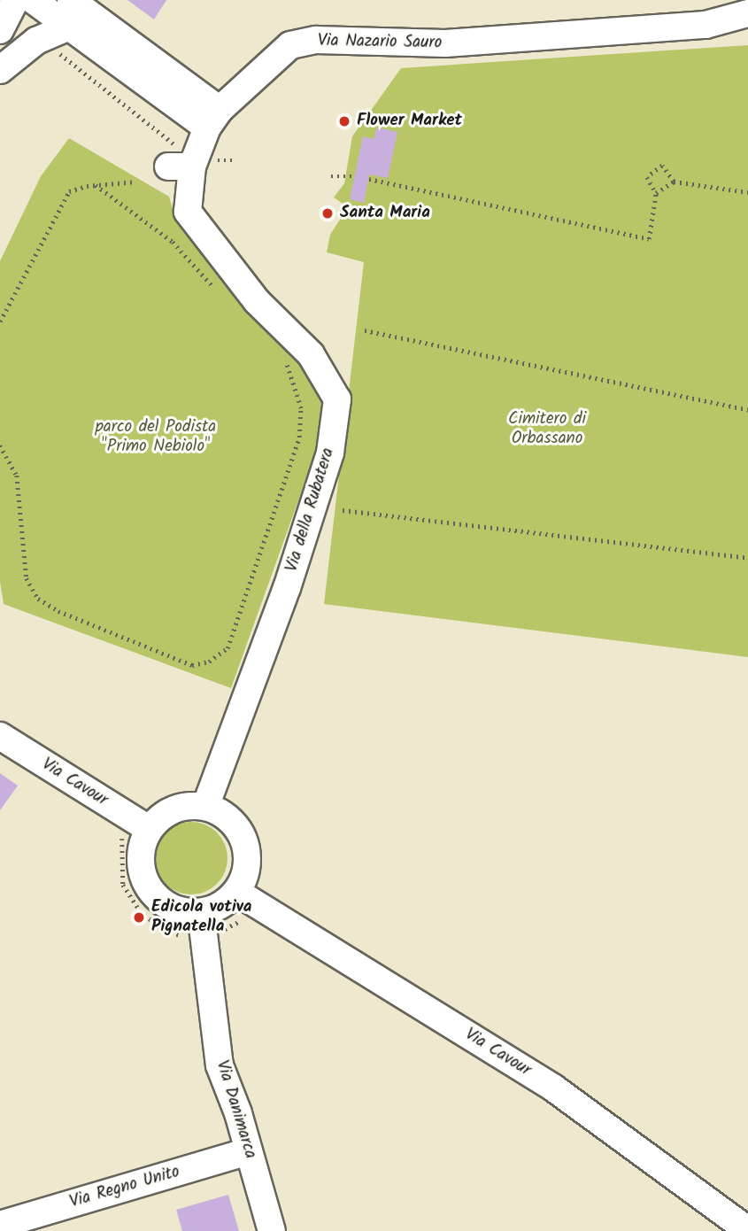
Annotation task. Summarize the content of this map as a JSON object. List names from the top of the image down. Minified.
{"streets":{"street":["Via Nazario Sauro","Via della Rubatera","Via Cavour","Via Danimarca","Via Regno Unito"]},"crossings":[["Via Nazario Sauro","Via della Rubatera"],["Via della Rubatera","Via Cavour"],["Via della Rubatera","Via Danimarca"],["Via Cavour","Via Danimarca"],["Via Danimarca","Via Regno Unito"]],"parks":["Cimitero di Orbassano","parco del Podista \"Primo Nebiolo\""],"places":["Flower Market","Santa Maria","Edicola votiva Pignatella"]}
